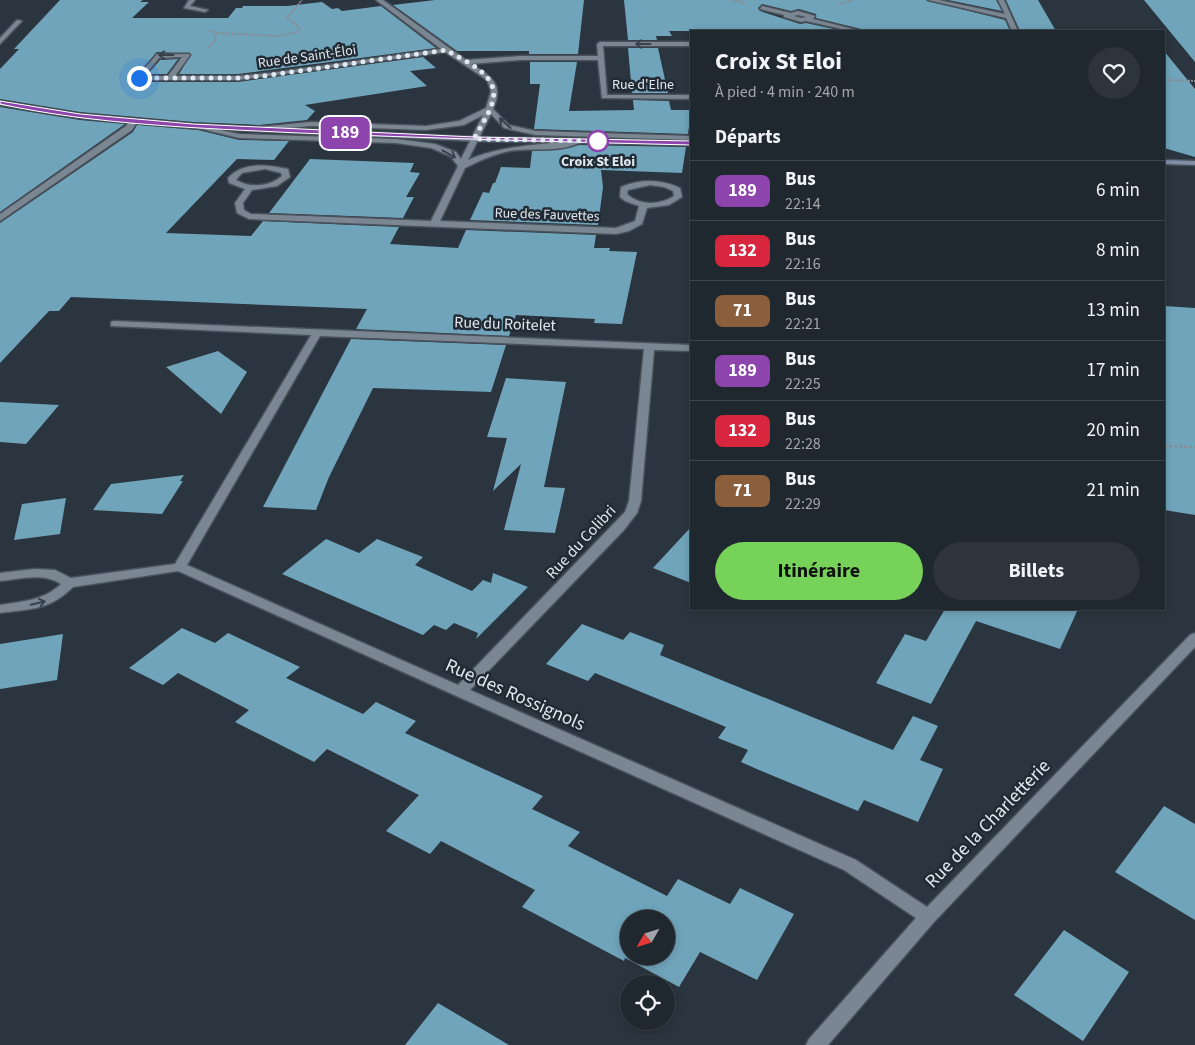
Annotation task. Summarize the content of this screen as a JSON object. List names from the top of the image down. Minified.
{"streets":{"street":["Rue de Saint-Éloi","Rue d'Elne","Rue des Fauvettes","Rue du Roitelet","Rue du Colibri","Rue des Rossignols","Rue de la Charletterie"]},"crossings":[["Rue du Roitelet","Rue du Colibri"],["Rue du Colibri","Rue des Rossignols"],["Rue des Rossignols","Rue de la Charletterie"]],"places":["Croix St Eloi"],"lines":["bus line 189"],"north":"bottom left","page":{"on_map":"189","heading":[["Croix St Eloi","À pied · 4 min · 240 m"],"Départs"],"list":[{"mark":"189","name":"Bus","note":"22:14","value":"6 min"},{"mark":"132","name":"Bus","note":"22:16","value":"8 min"},{"mark":"71","name":"Bus","note":"22:21","value":"13 min"},{"mark":"189","name":"Bus","note":"22:25","value":"17 min"},{"mark":"132","name":"Bus","note":"22:28","value":"20 min"},{"mark":"71","name":"Bus","note":"22:29","value":"21 min"}],"buttons":["Itinéraire","Billets"]}}
